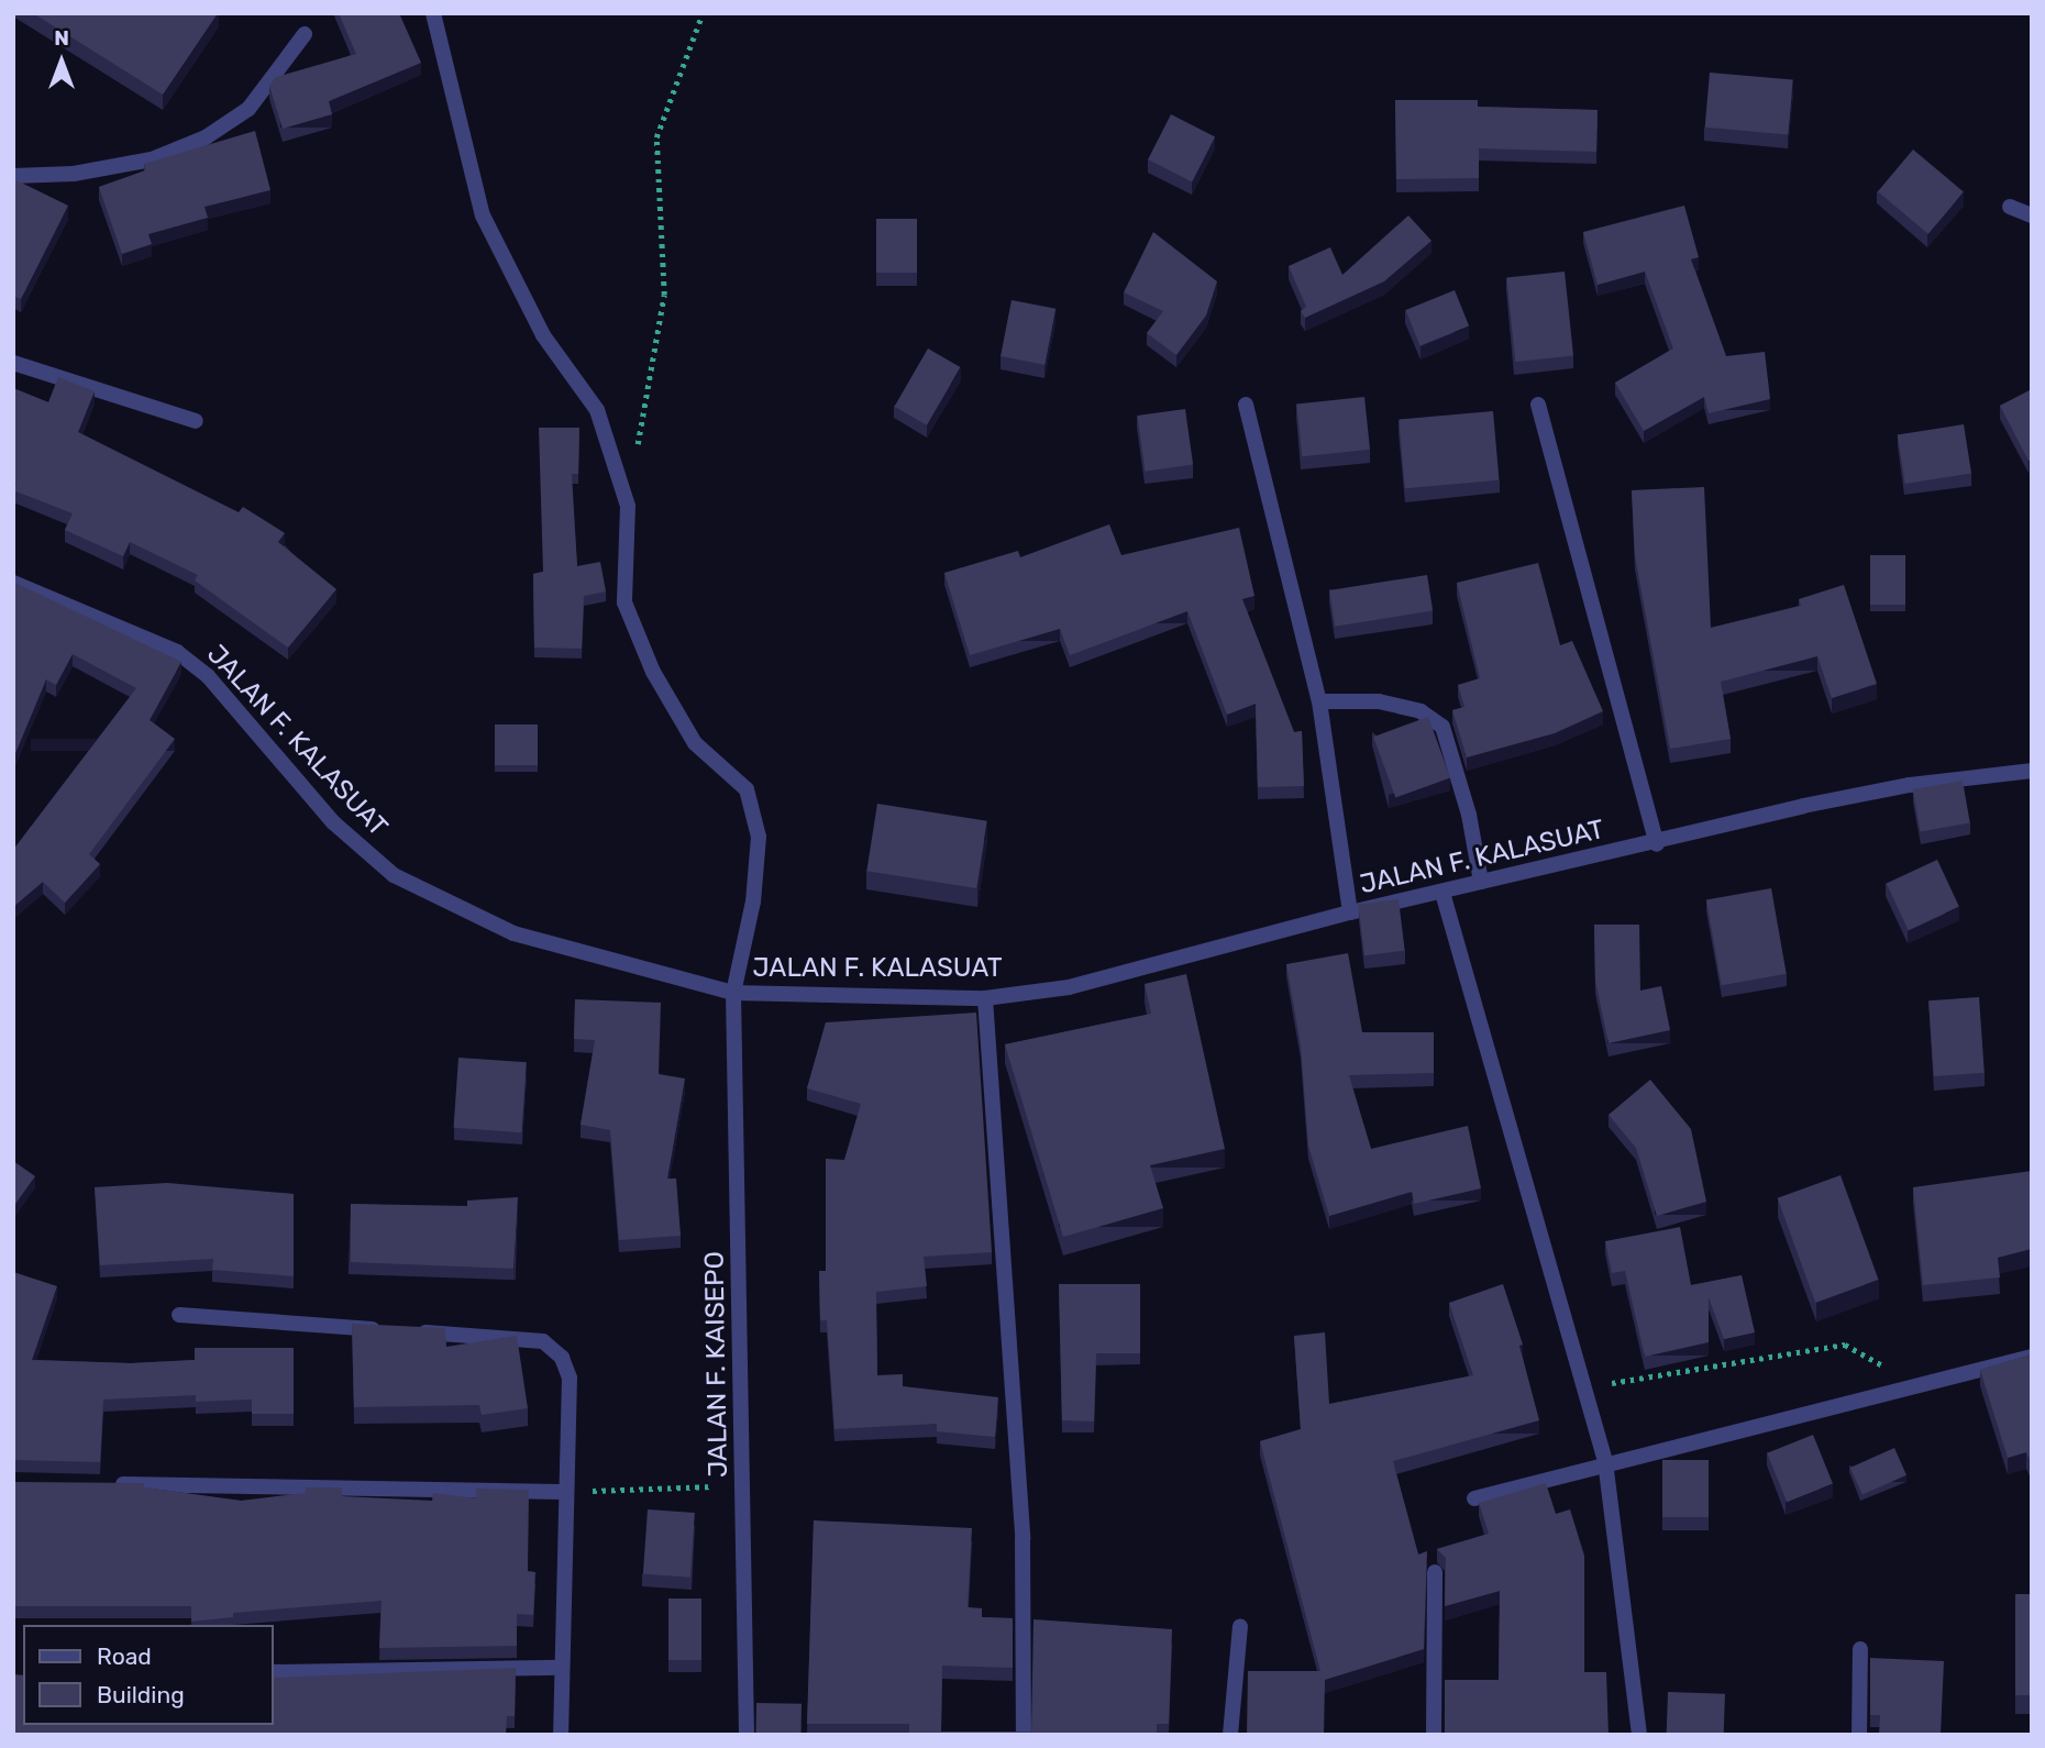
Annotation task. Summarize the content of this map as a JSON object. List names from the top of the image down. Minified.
{"streets":{"street":["JALAN F. KALASUAT","JALAN F. KAISEPO"]},"crossings":[["JALAN F. KALASUAT","JALAN F. KAISEPO"]],"legend":["Road","Building"],"north":"top"}
